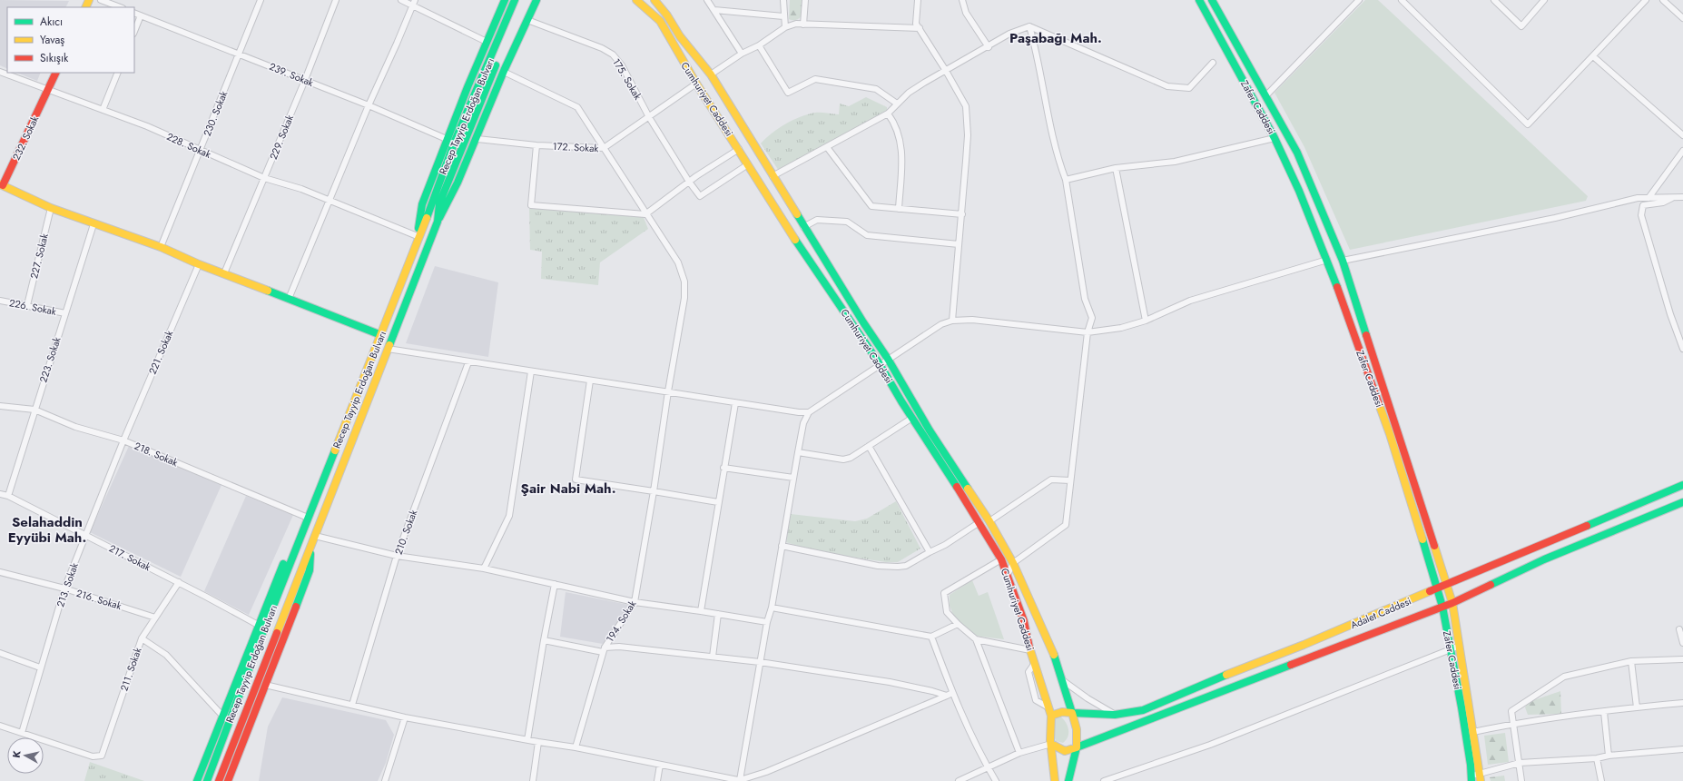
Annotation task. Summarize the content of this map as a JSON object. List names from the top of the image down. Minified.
{"streets":{"main road":["Cumhuriyet Caddesi","Zafer Caddesi","Recep Tayyip Erdoğan Bulvarı","232. Sokak","Adalet Caddesi"],"street":["239. Sokak","175. Sokak","230. Sokak","229. Sokak","228. Sokak","172. Sokak","227. Sokak","226. Sokak","221. Sokak","223. Sokak","218. Sokak","210. Sokak","217. Sokak","213. Sokak","216. Sokak","194. Sokak","211. Sokak"]},"crossings":[["239. Sokak","230. Sokak"],["239. Sokak","229. Sokak"],["175. Sokak","Cumhuriyet Caddesi"],["175. Sokak","172. Sokak"],["Cumhuriyet Caddesi","172. Sokak"],["Cumhuriyet Caddesi","Adalet Caddesi"],["Zafer Caddesi","Adalet Caddesi"],["230. Sokak","228. Sokak"],["Recep Tayyip Erdoğan Bulvarı","228. Sokak"],["Recep Tayyip Erdoğan Bulvarı","218. Sokak"],["229. Sokak","228. Sokak"],["232. Sokak","228. Sokak"],["172. Sokak","194. Sokak"],["227. Sokak","226. Sokak"],["226. Sokak","223. Sokak"],["221. Sokak","218. Sokak"],["221. Sokak","213. Sokak"],["223. Sokak","218. Sokak"],["223. Sokak","217. Sokak"],["218. Sokak","213. Sokak"],["217. Sokak","213. Sokak"],["217. Sokak","211. Sokak"],["213. Sokak","216. Sokak"],["213. Sokak","211. Sokak"],["216. Sokak","211. Sokak"]],"districts":["Paşabağı Mah.","Şair Nabi Mah.","Selahaddin Eyyübi Mah."],"legend":["Akıcı","Yavaş","Sıkışık"],"north":"left"}
